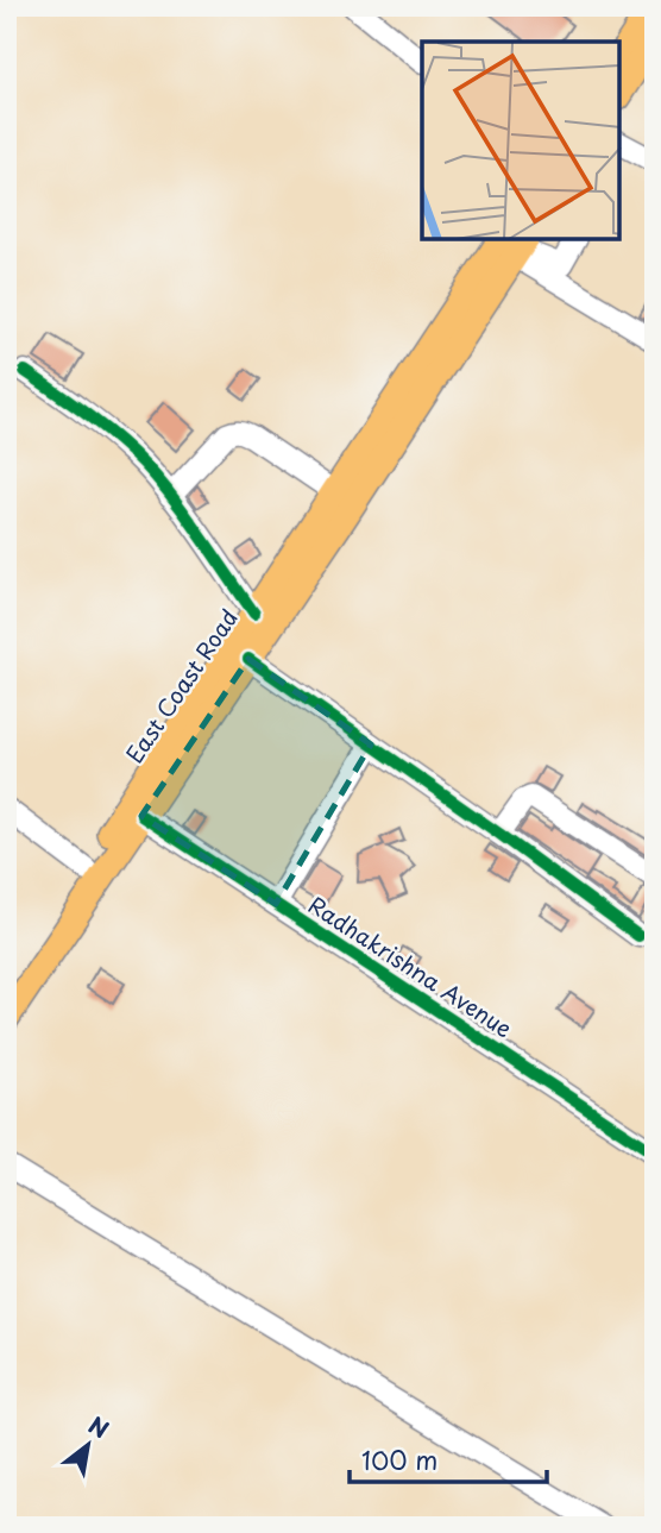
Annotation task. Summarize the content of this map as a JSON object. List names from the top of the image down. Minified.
{"streets":{"main road":["East Coast Road"],"street":["Radhakrishna Avenue"]},"crossings":[["East Coast Road","Radhakrishna Avenue"]],"scale_bar":"100 m","north":"top right"}
